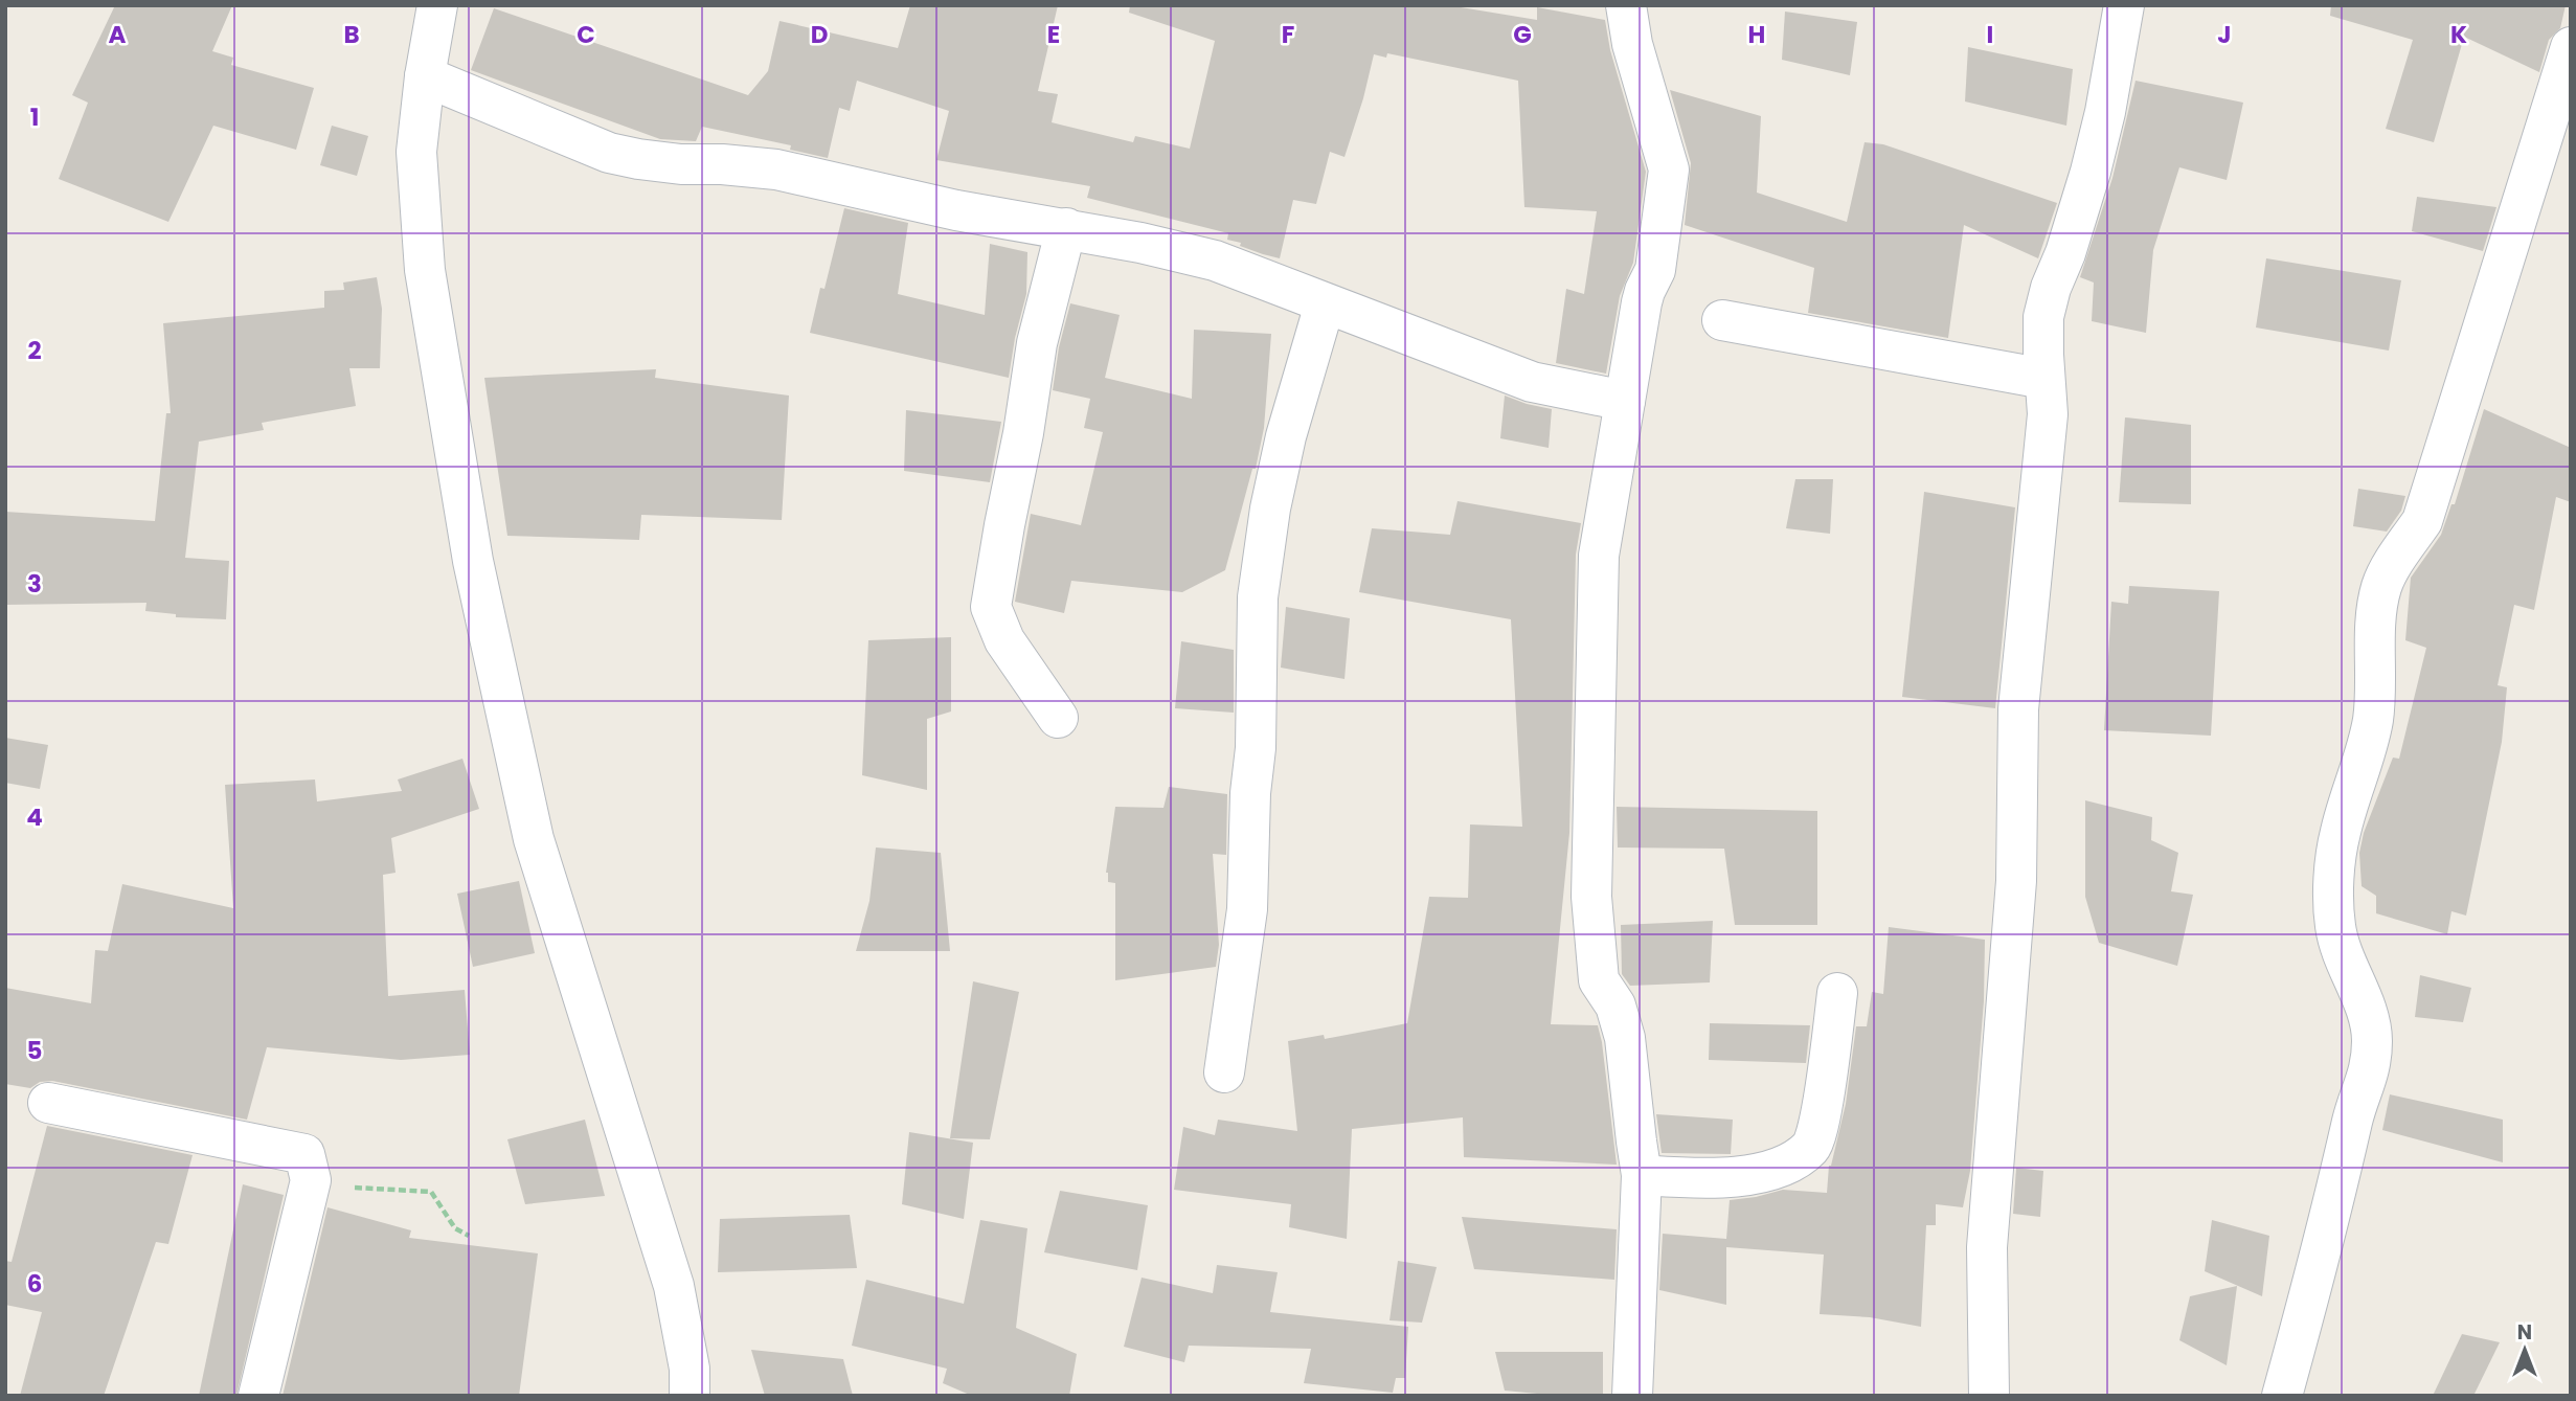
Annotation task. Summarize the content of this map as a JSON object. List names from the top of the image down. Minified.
{"north":"top","grid":{"columns":["A","B","C","D","E","F","G","H","I","J","K"],"rows":["1","2","3","4","5","6"]}}
